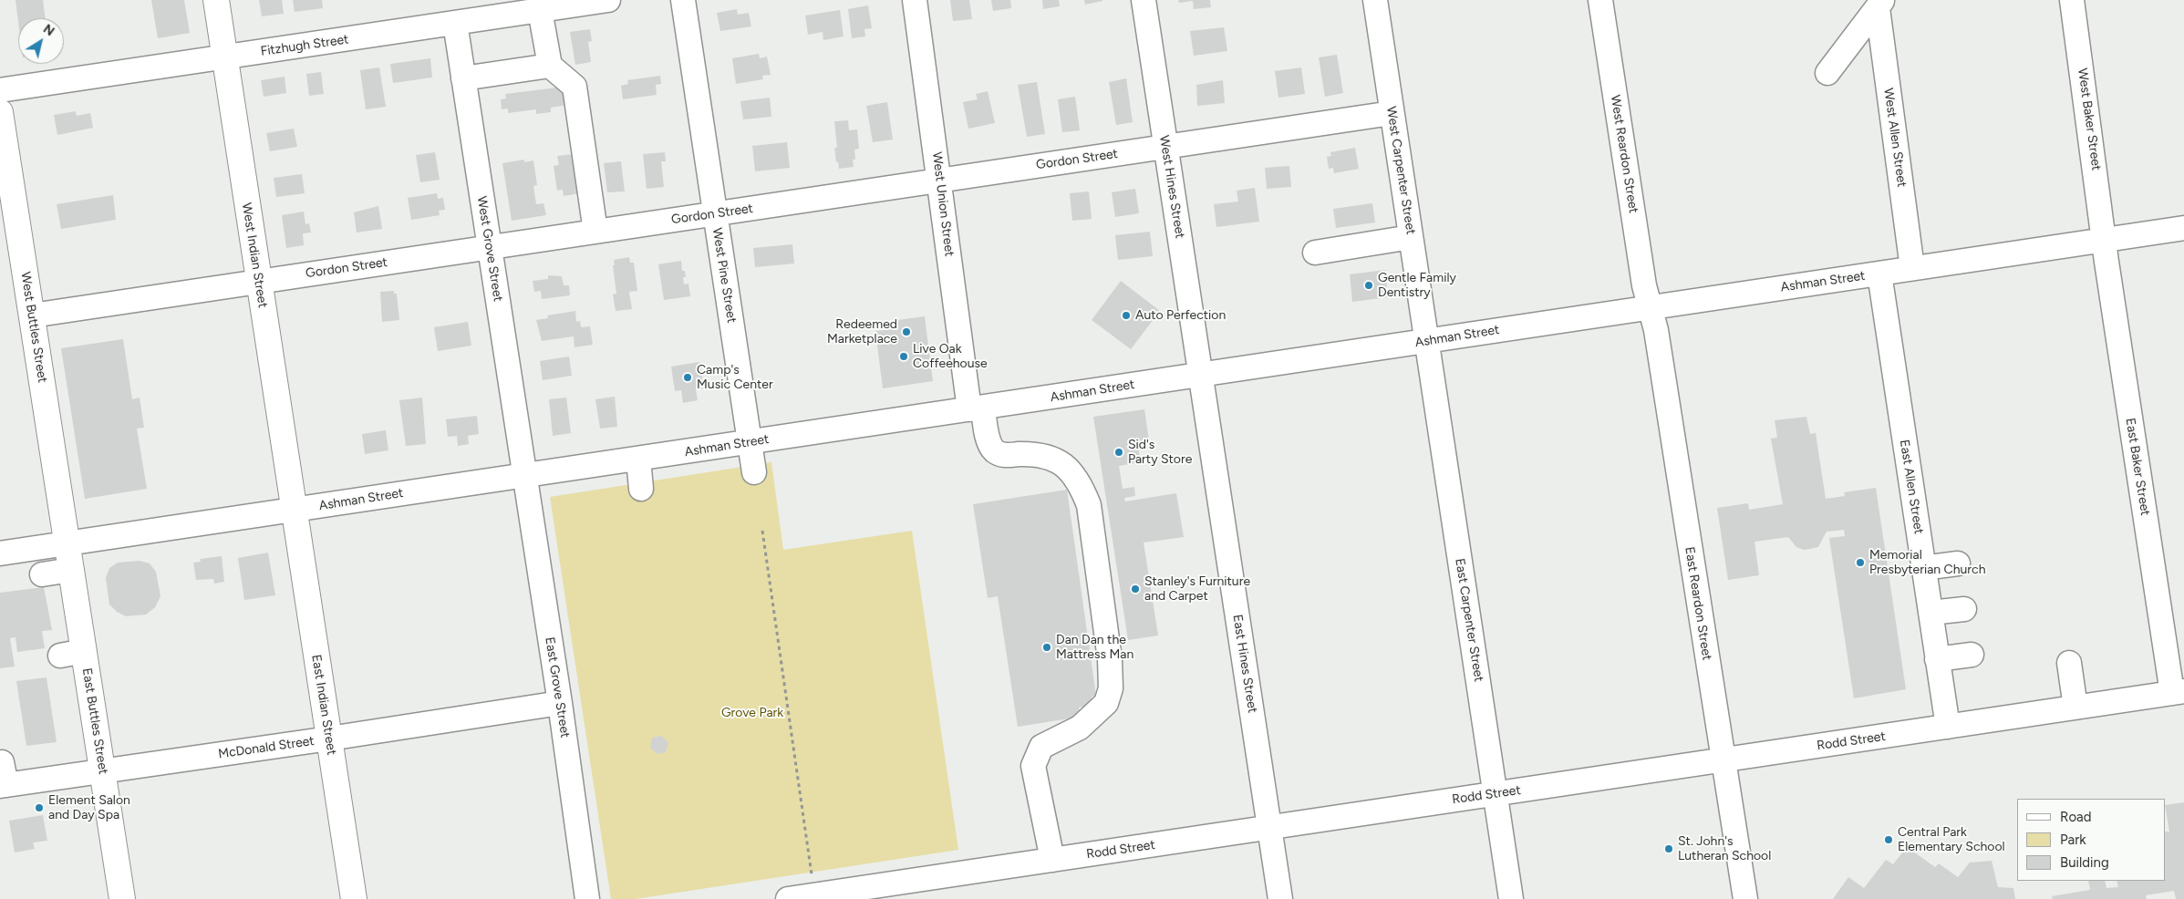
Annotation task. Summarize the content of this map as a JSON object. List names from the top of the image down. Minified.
{"streets":{"highway":["West Indian Street","West Buttles Street","East Indian Street","East Buttles Street"],"street":["Fitzhugh Street","West Baker Street","West Allen Street","West Reardon Street","Gordon Street","West Carpenter Street","West Hines Street","West Union Street","West Grove Street","West Pine Street","Ashman Street","East Baker Street","East Allen Street","East Reardon Street","East Carpenter Street","East Hines Street","East Grove Street","Rodd Street","McDonald Street"]},"crossings":[["Fitzhugh Street","West Grove Street"],["Fitzhugh Street","West Indian Street"],["West Baker Street","Ashman Street"],["West Baker Street","East Baker Street"],["West Allen Street","Ashman Street"],["West Reardon Street","Ashman Street"],["West Reardon Street","East Reardon Street"],["Gordon Street","West Carpenter Street"],["Gordon Street","West Hines Street"],["Gordon Street","West Union Street"],["Gordon Street","West Grove Street"],["Gordon Street","West Indian Street"],["Gordon Street","West Pine Street"],["Gordon Street","West Buttles Street"],["West Carpenter Street","Ashman Street"],["West Carpenter Street","East Carpenter Street"],["West Hines Street","Ashman Street"],["West Hines Street","East Hines Street"],["West Union Street","Ashman Street"],["West Union Street","Rodd Street"],["West Grove Street","Ashman Street"],["West Grove Street","East Grove Street"],["West Indian Street","Ashman Street"],["West Indian Street","East Indian Street"],["West Pine Street","Ashman Street"],["Ashman Street","West Buttles Street"],["Ashman Street","East Baker Street"],["Ashman Street","East Allen Street"],["Ashman Street","East Reardon Street"],["Ashman Street","East Carpenter Street"],["Ashman Street","East Hines Street"],["Ashman Street","East Grove Street"],["Ashman Street","East Indian Street"],["Ashman Street","East Buttles Street"],["West Buttles Street","East Buttles Street"],["East Baker Street","Rodd Street"],["East Allen Street","Rodd Street"],["East Reardon Street","Rodd Street"],["East Carpenter Street","Rodd Street"],["East Hines Street","Rodd Street"],["East Grove Street","McDonald Street"],["East Indian Street","McDonald Street"],["East Buttles Street","McDonald Street"]],"parks":["Grove Park"],"places":["Gentle Family Dentistry","Auto Perfection","Redeemed Marketplace","Live Oak Coffeehouse","Camp's Music Center","Sid's Party Store","Memorial Presbyterian Church","Stanley's Furniture and Carpet","Dan Dan the Mattress Man","Element Salon and Day Spa","Central Park Elementary School","St. John's Lutheran School"],"legend":["Road","Park","Building"],"north":"top right"}
